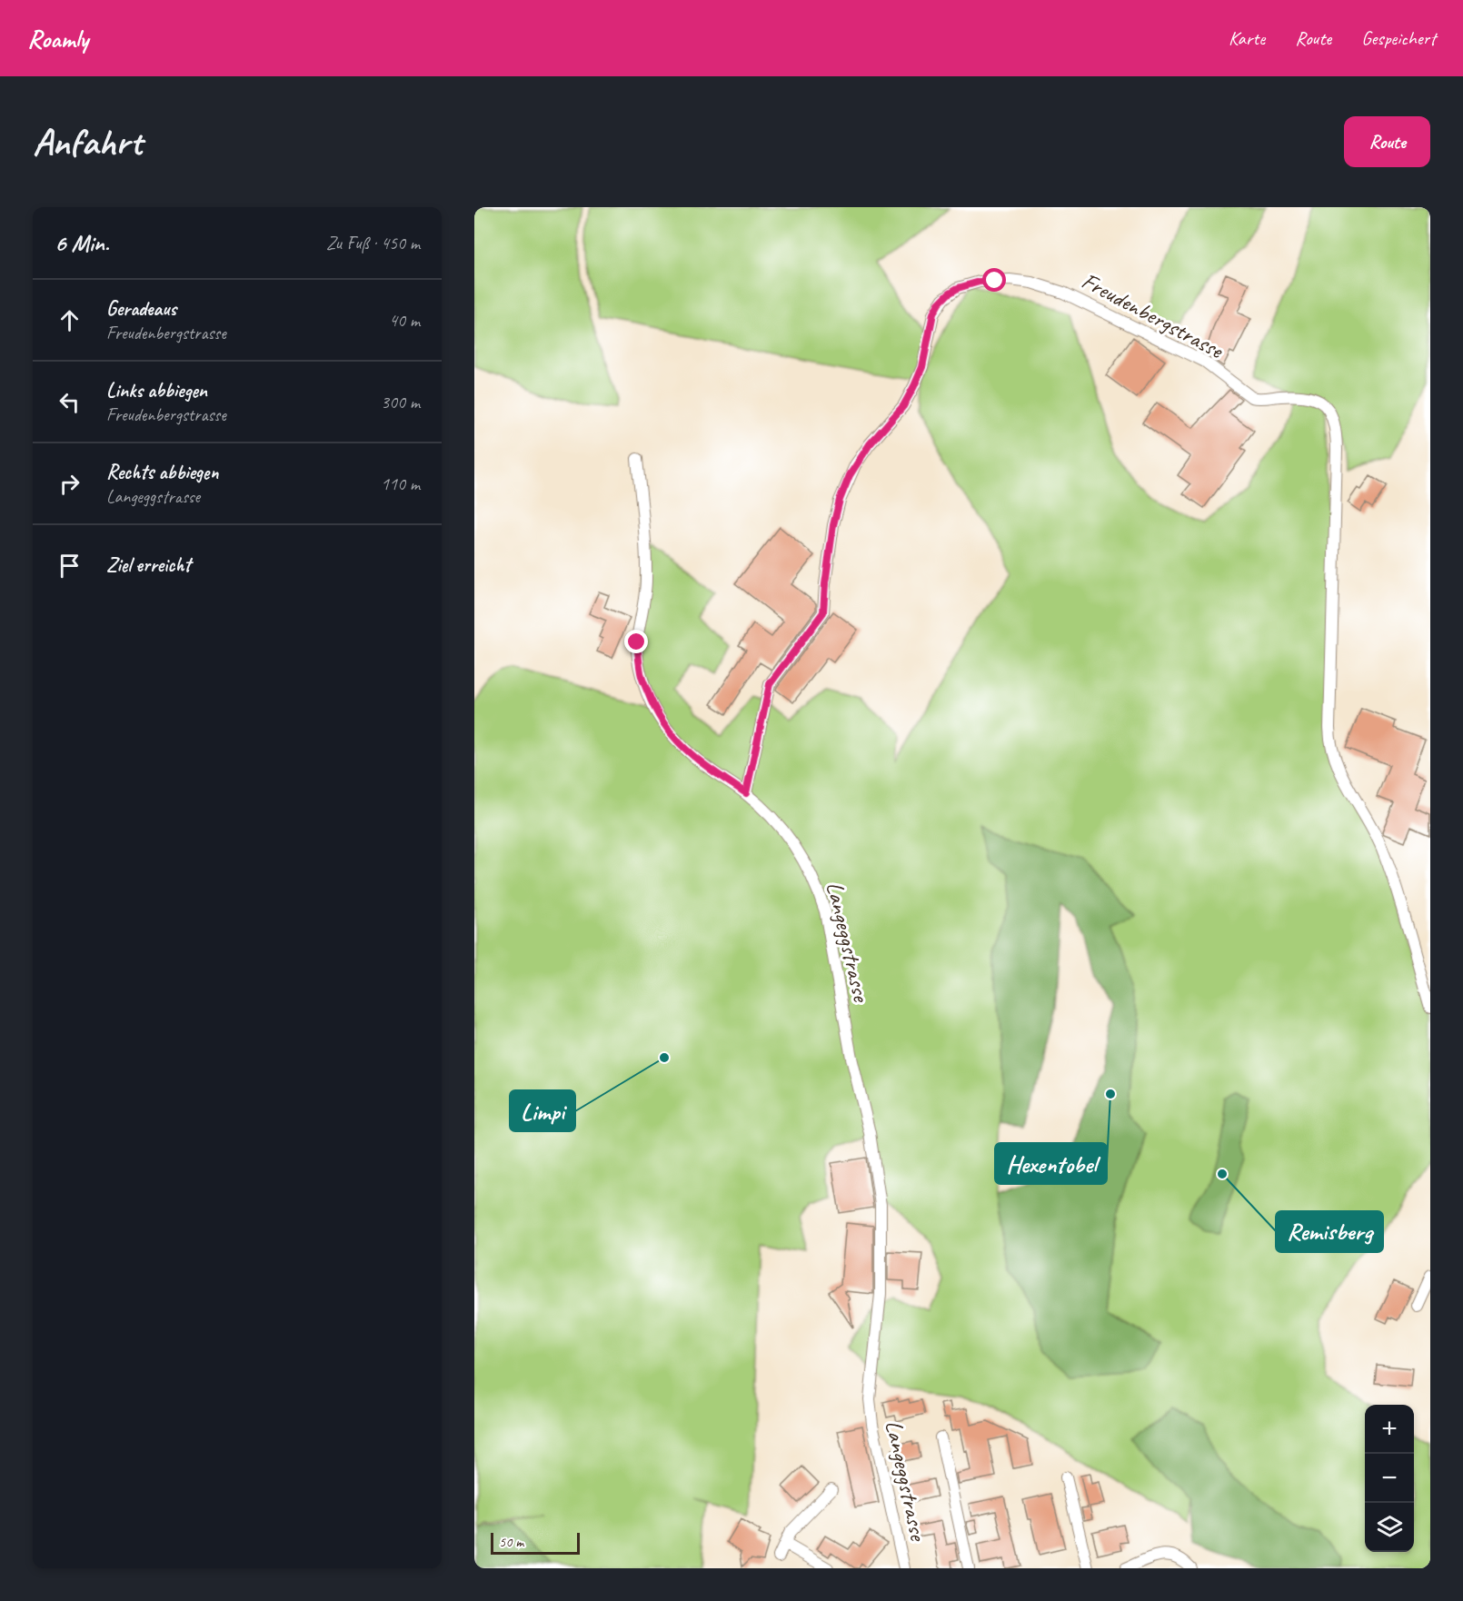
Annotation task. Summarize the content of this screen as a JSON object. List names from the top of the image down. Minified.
{"streets":{"street":["Freudenbergstrasse","Langeggstrasse"]},"crossings":[["Freudenbergstrasse","Langeggstrasse"]],"places":["Limpi","Hexentobel","Remisberg"],"scale_bar":"50 m","page":{"header":"Roamly","nav":["Karte","Route","Gespeichert"],"buttons":"Route","title":"Anfahrt","heading":["6 Min.","Zu Fuß · 450 m"],"list":[["Geradeaus","Freudenbergstrasse","40 m"],["Links abbiegen","Freudenbergstrasse","300 m"],["Rechts abbiegen","Langeggstrasse","110 m"],"Ziel erreicht"],"map_buttons":["+","−"],"scale":"50 m"}}
